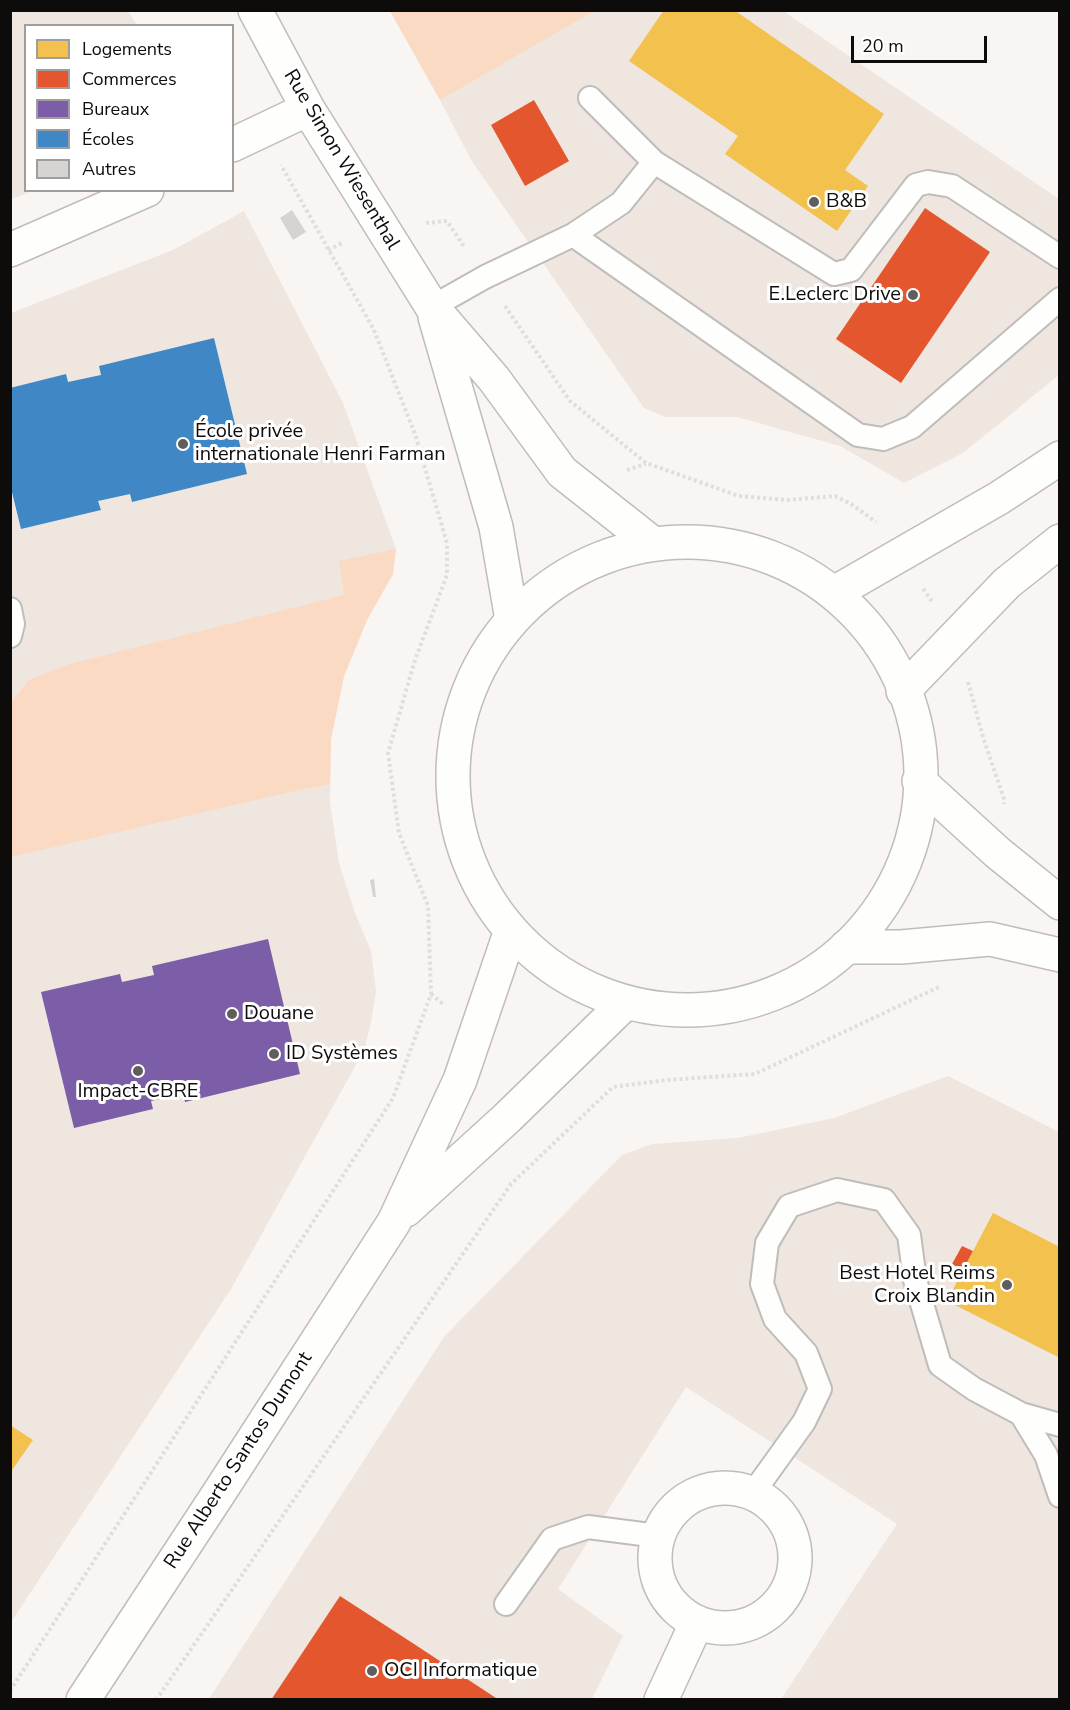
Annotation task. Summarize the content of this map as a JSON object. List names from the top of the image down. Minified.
{"streets":{"main road":["Rue Simon Wiesenthal","Rue Alberto Santos Dumont"]},"places":["B&B","E.Leclerc Drive","École privée internationale Henri Farman","Douane","ID Systèmes","Impact-CBRE","Best Hotel Reims Croix Blandin","OCI Informatique"],"legend":["Logements","Commerces","Bureaux","Écoles","Autres"],"scale_bar":"20 m"}
